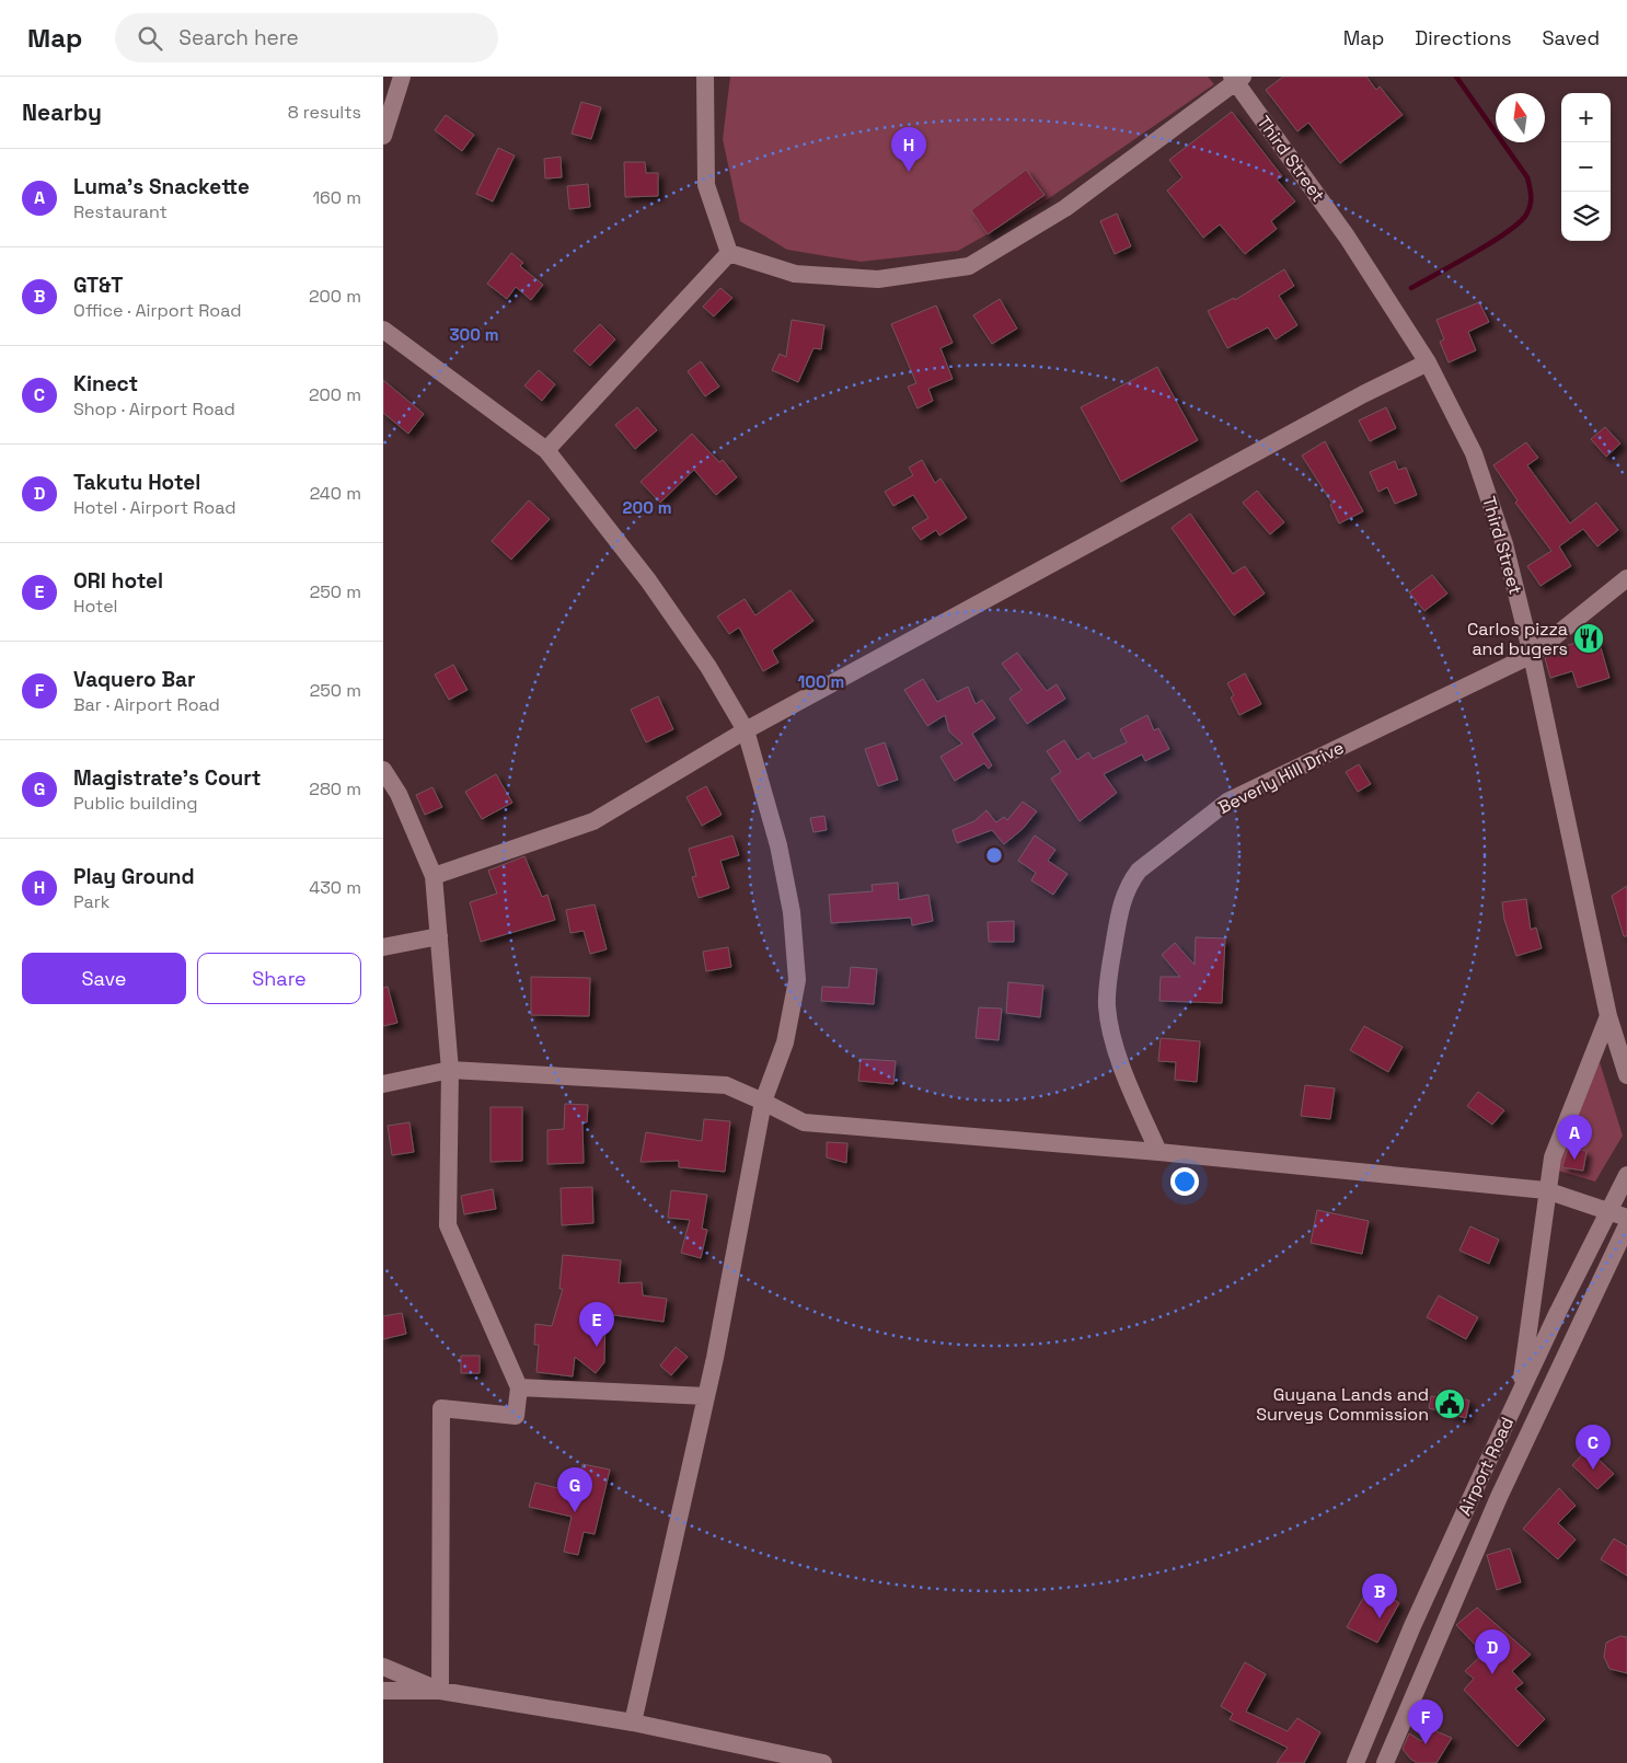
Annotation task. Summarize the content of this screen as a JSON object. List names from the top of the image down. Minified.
{"streets":{"street":["Third Street","Beverly Hill Drive","Airport Road"]},"crossings":[["Third Street","Beverly Hill Drive"]],"places":{"restaurant":["Carlos pizza and bugers"],"public building":["Guyana Lands and Surveys Commission"]},"north":"top","page":{"header":"Map","search":"Search here","nav":["Map","Directions","Saved"],"heading":["Nearby","8 results"],"map_buttons":["+","−"],"pins":["H","A","E","C","G","B","D","F"],"list":[{"mark":"A","name":"Luma's Snackette","note":"Restaurant","value":"160 m"},{"mark":"B","name":"GT&T","note":"Office · Airport Road","value":"200 m"},{"mark":"C","name":"Kinect","note":"Shop · Airport Road","value":"200 m"},{"mark":"D","name":"Takutu Hotel","note":"Hotel · Airport Road","value":"240 m"},{"mark":"E","name":"ORI hotel","note":"Hotel","value":"250 m"},{"mark":"F","name":"Vaquero Bar","note":"Bar · Airport Road","value":"250 m"},{"mark":"G","name":"Magistrate's Court","note":"Public building","value":"280 m"},{"mark":"H","name":"Play Ground","note":"Park","value":"430 m"}],"buttons":["Save","Share"]},"rings":["300 m","200 m","100 m"]}
